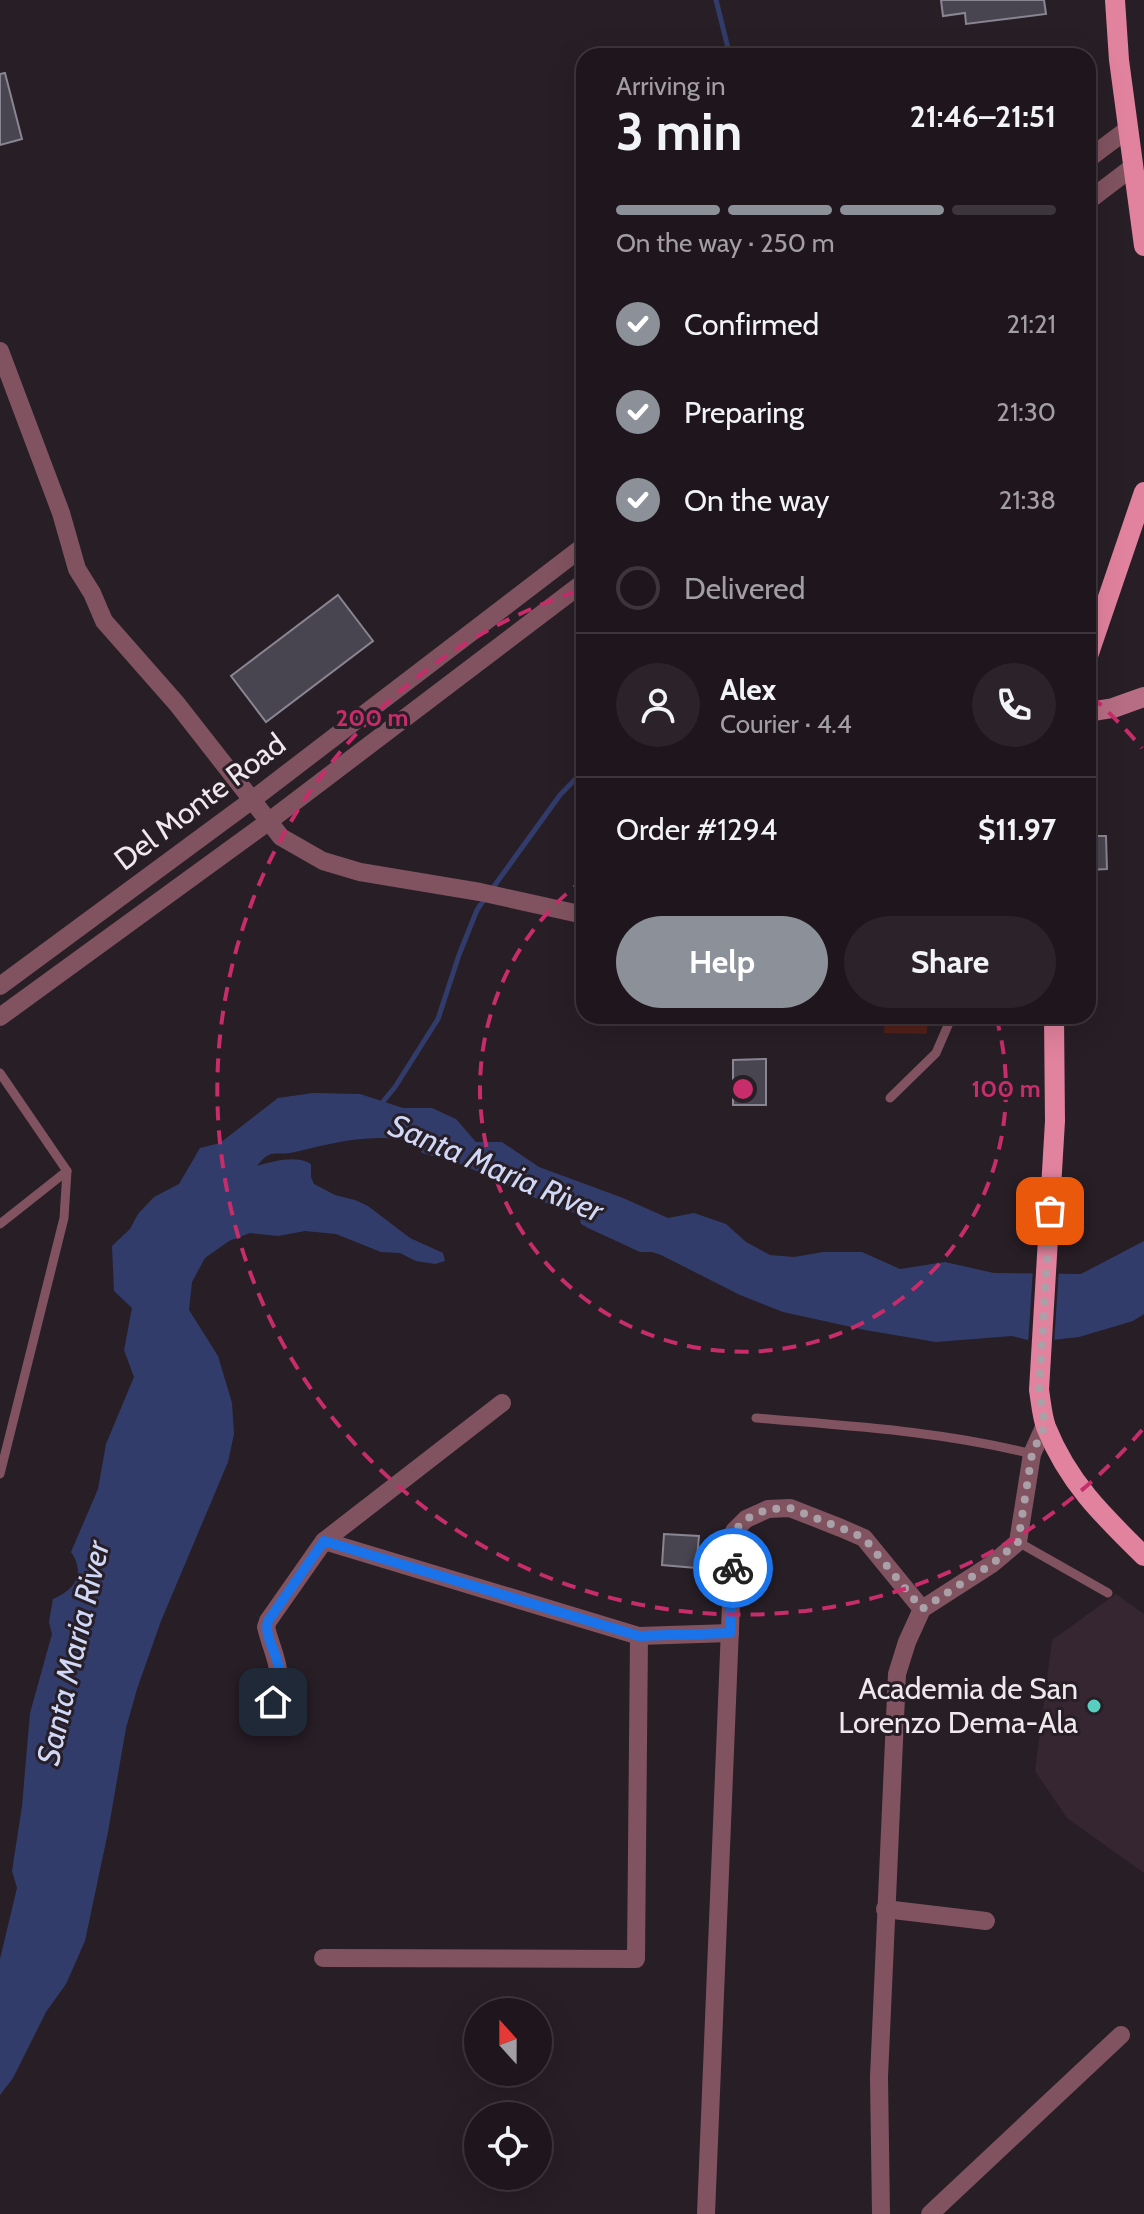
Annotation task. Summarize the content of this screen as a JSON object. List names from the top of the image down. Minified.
{"streets":{"street":["Del Monte Road"]},"water":["Santa Maria River"],"places":["Academia de San Lorenzo Dema-Ala"],"north":"top","page":{"heading":["3 min","Arriving in","21:46–21:51"],"panel":["Alex","Courier · 4.4","Order #1294","$11.97"],"bar":"On the way · 250 m","list":[["Confirmed","21:21"],["Preparing","21:30"],["On the way","21:38"],"Delivered"],"buttons":["Help","Share"]},"rings":["200 m","100 m"]}
